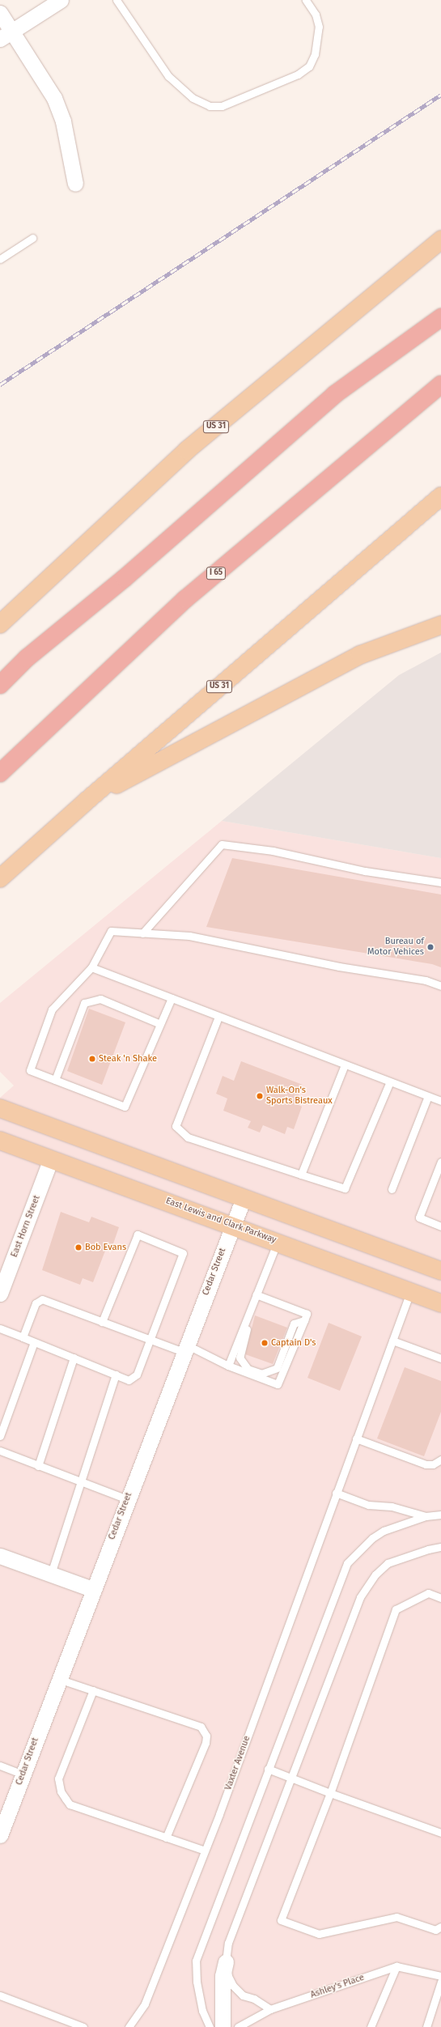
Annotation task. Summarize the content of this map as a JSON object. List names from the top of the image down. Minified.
{"streets":{"highway":["I 65"],"main road":["US 31","East Lewis and Clark Parkway"],"street":["East Horn Street","Cedar Street"],"lane":["Vaxter Avenue","Ashley's Place"]},"crossings":[["East Lewis and Clark Parkway","East Horn Street"],["East Lewis and Clark Parkway","Cedar Street"],["East Lewis and Clark Parkway","Vaxter Avenue"]],"places":["Bureau of Motor Vehices","Steak 'n Shake","Walk-On's Sports Bistreaux","Bob Evans","Captain D's"]}
